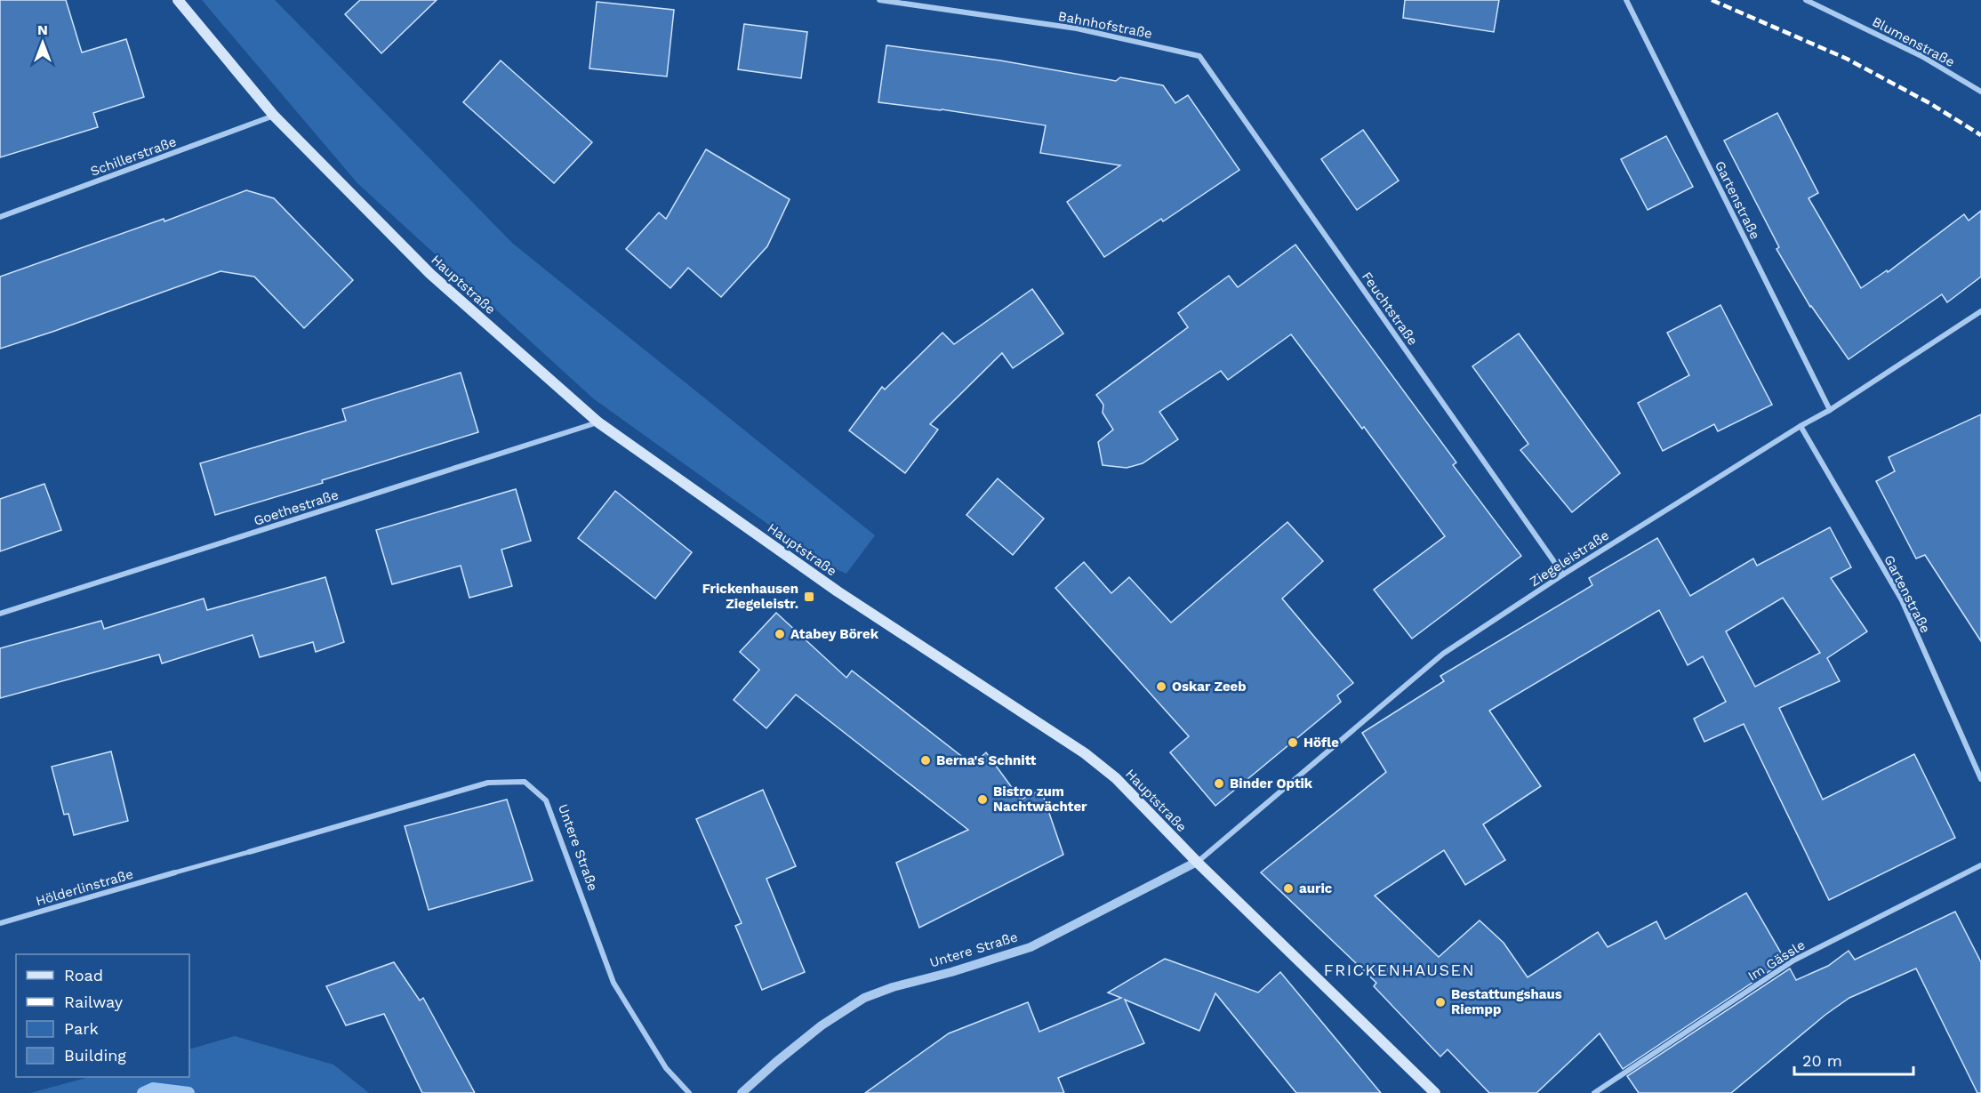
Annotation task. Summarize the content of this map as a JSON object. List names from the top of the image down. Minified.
{"streets":{"main road":["Hauptstraße"],"street":["Bahnhofstraße","Blumenstraße","Schillerstraße","Gartenstraße","Feuchtstraße","Goethestraße","Ziegeleistraße","Untere Straße","Hölderlinstraße","Im Gässle"]},"crossings":[["Bahnhofstraße","Feuchtstraße"],["Schillerstraße","Hauptstraße"],["Gartenstraße","Ziegeleistraße"],["Hauptstraße","Goethestraße"],["Hauptstraße","Ziegeleistraße"],["Hauptstraße","Untere Straße"],["Feuchtstraße","Ziegeleistraße"],["Ziegeleistraße","Untere Straße"]],"districts":["FRICKENHAUSEN"],"places":{"transit":["Frickenhausen Ziegeleistr."],"other":["Atabey Börek","Oskar Zeeb","Höfle","Berna's Schnitt","Binder Optik","Bistro zum Nachtwächter","auric","Bestattungshaus Riempp"]},"legend":["Road","Railway","Park","Building"],"scale_bar":"20 m","north":"top"}
